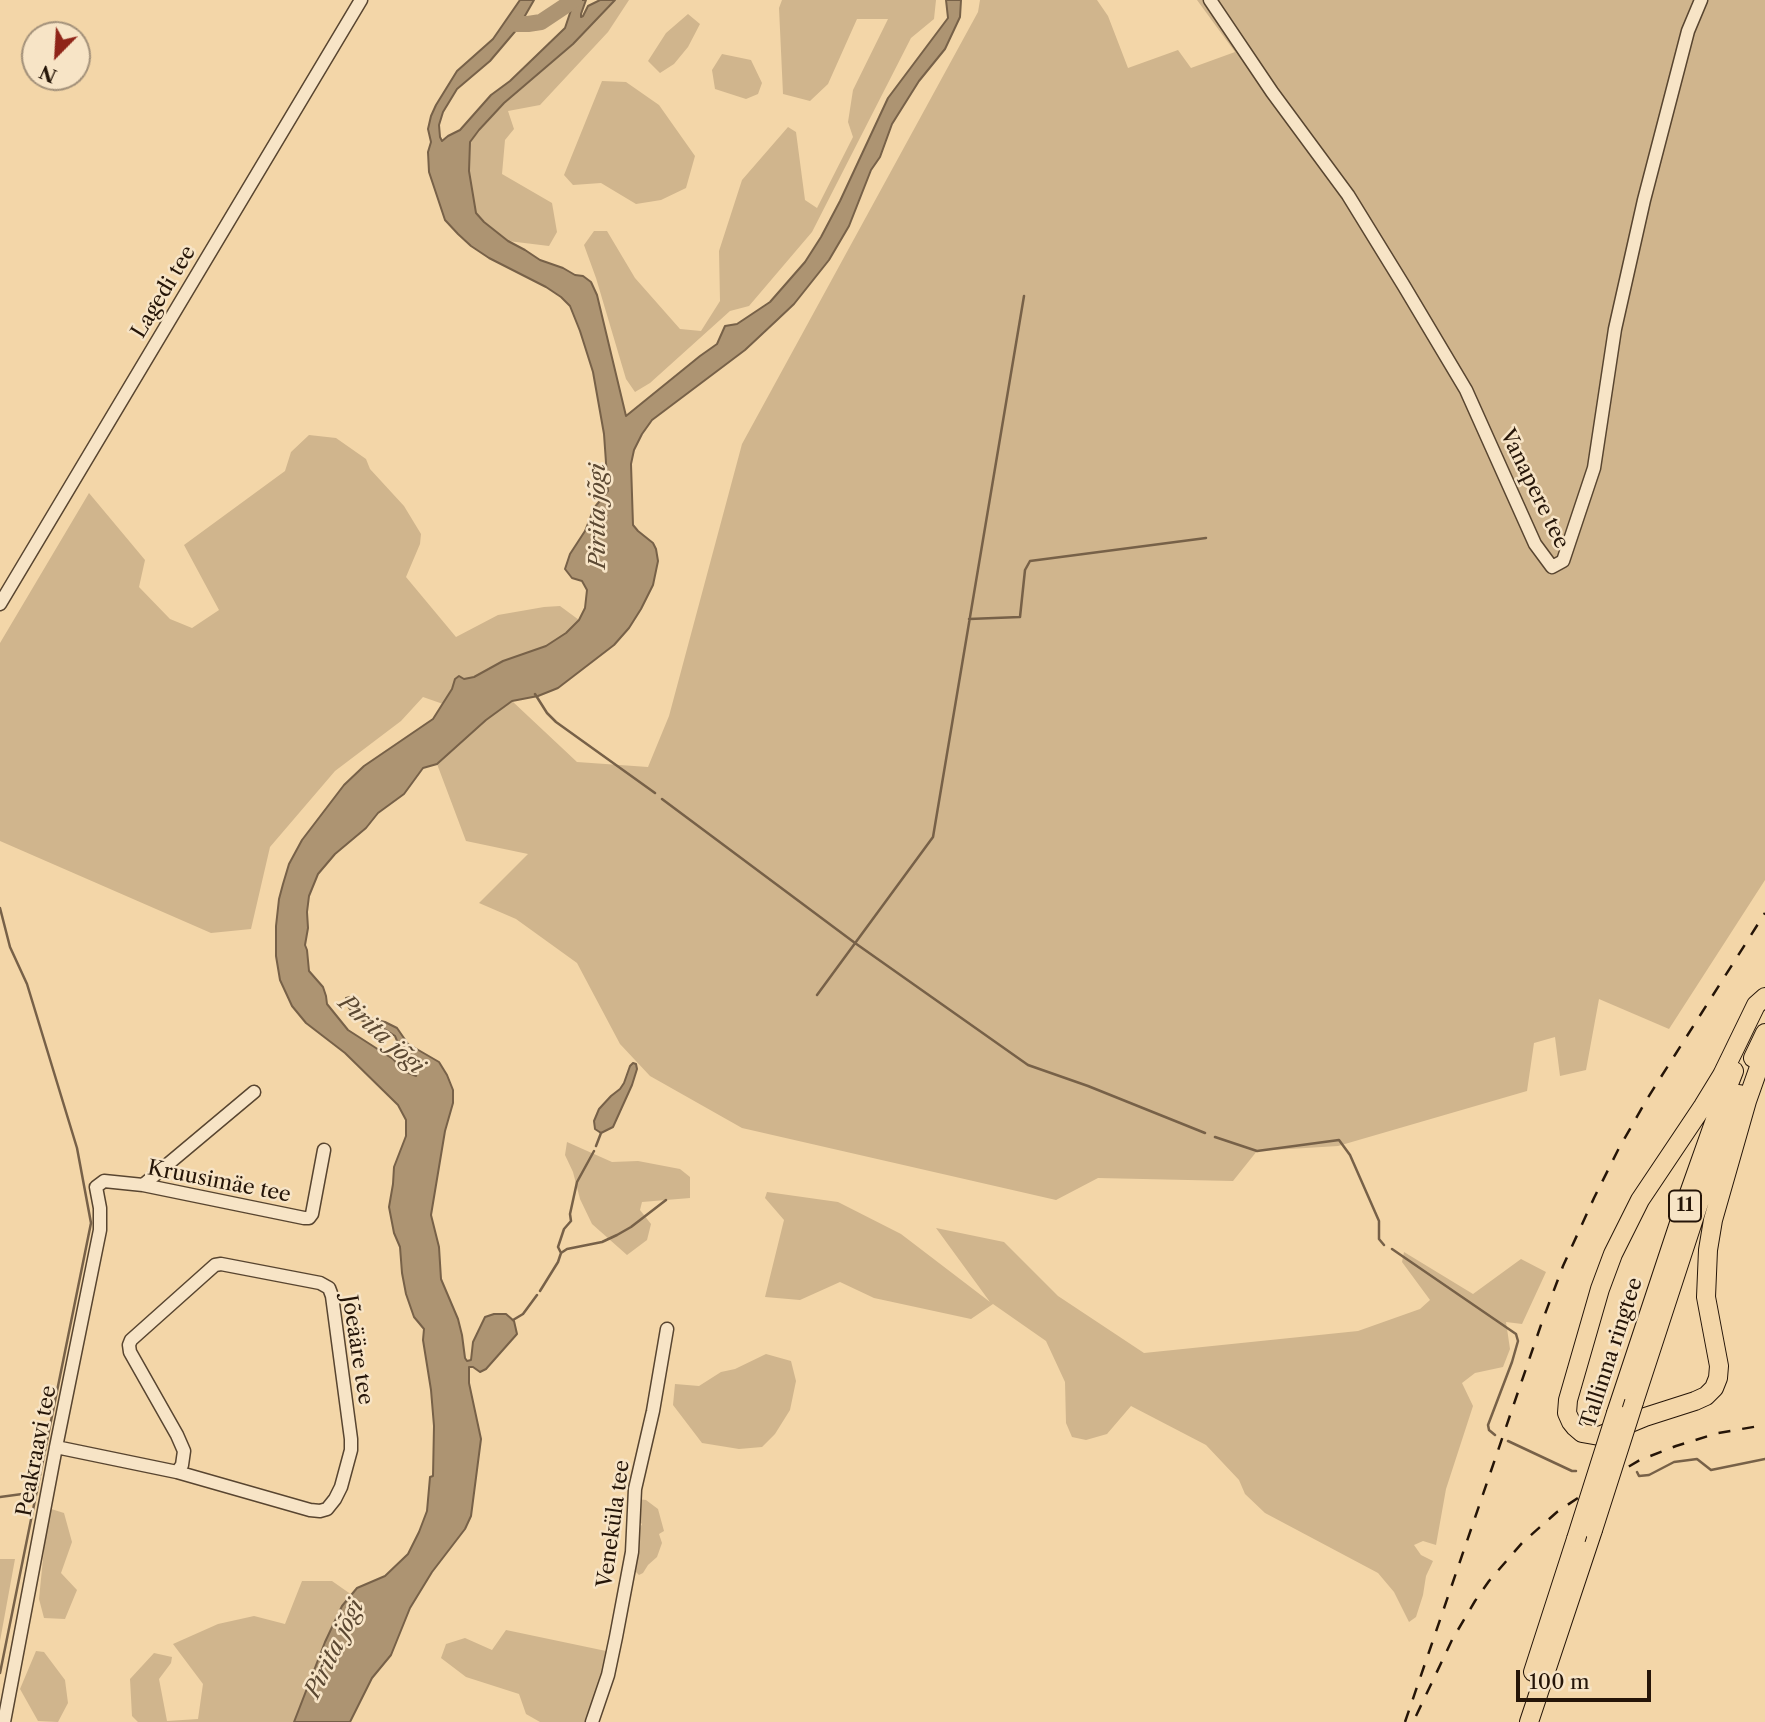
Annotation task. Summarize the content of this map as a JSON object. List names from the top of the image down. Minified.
{"streets":{"highway":["11","Tallinna ringtee"],"street":["Lagedi tee","Vanapere tee","Kruusimäe tee","Jõeääre tee","Peakraavi tee","Veneküla tee"]},"crossings":[["Kruusimäe tee","Peakraavi tee"],["Jõeääre tee","Peakraavi tee"]],"water":["Pirita jõgi"],"scale_bar":"100 m","north":"bottom left"}
